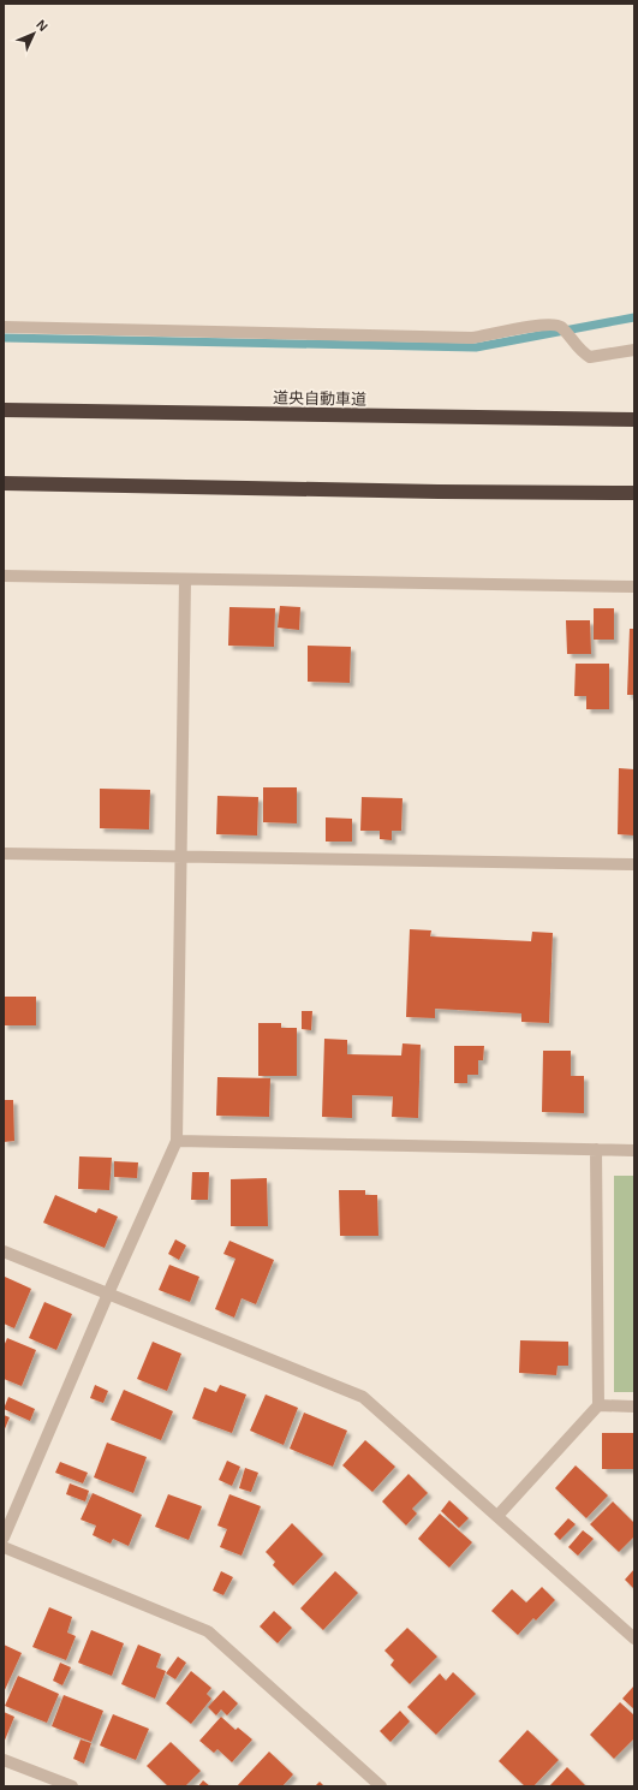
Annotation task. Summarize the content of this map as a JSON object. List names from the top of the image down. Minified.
{"streets":{"highway":["道央自動車道"]},"north":"top right"}
